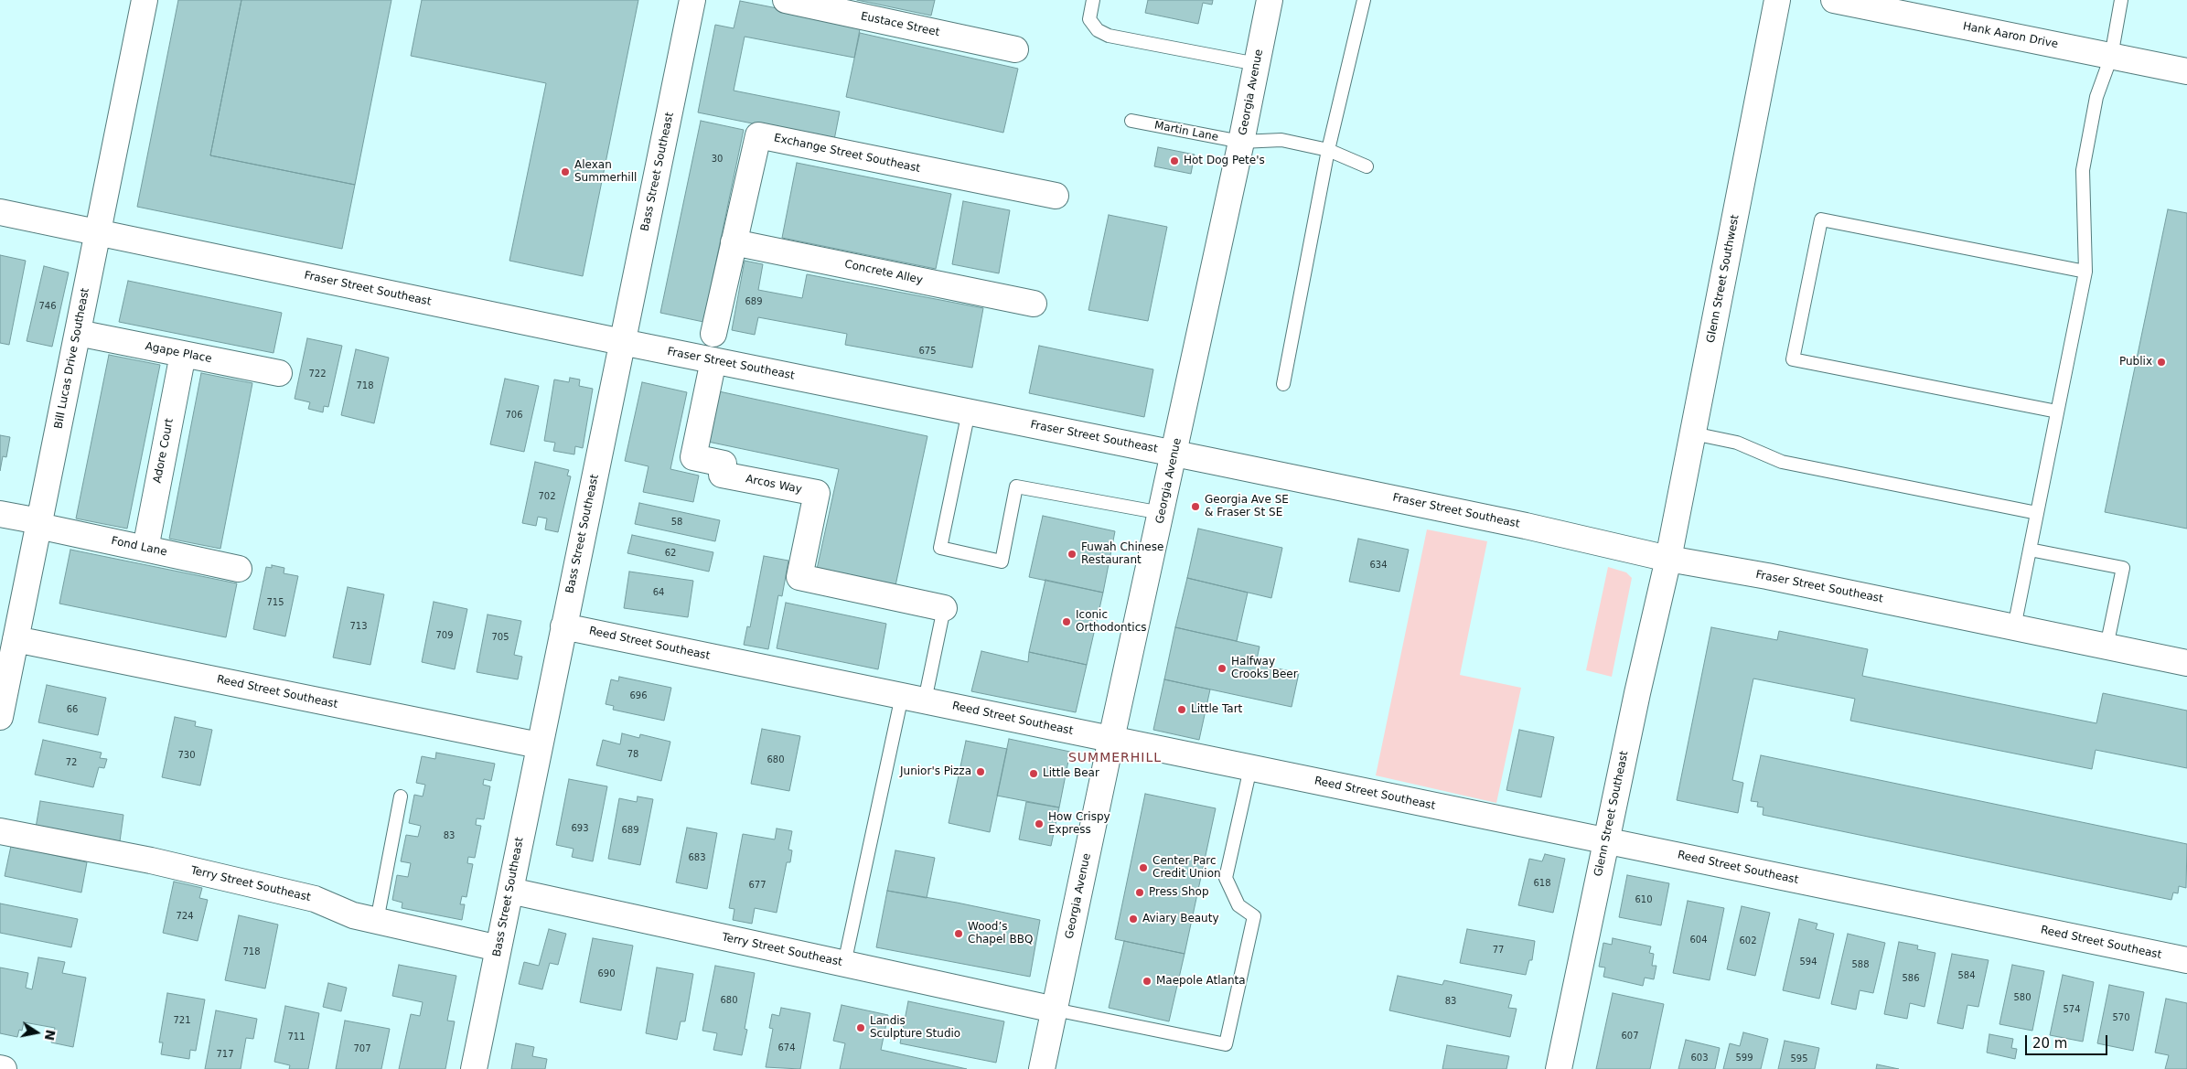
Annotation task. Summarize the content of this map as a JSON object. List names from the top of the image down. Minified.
{"streets":{"street":["Eustace Street","Hank Aaron Drive","Georgia Avenue","Exchange Street Southeast","Bass Street Southeast","Concrete Alley","Glenn Street Southwest","Fraser Street Southeast","Agape Place","Bill Lucas Drive Southeast","Adore Court","Arcos Way","Fond Lane","Reed Street Southeast","Glenn Street Southeast","Terry Street Southeast"],"lane":["Martin Lane"]},"crossings":[["Georgia Avenue","Martin Lane"],["Georgia Avenue","Fraser Street Southeast"],["Georgia Avenue","Reed Street Southeast"],["Georgia Avenue","Terry Street Southeast"],["Exchange Street Southeast","Concrete Alley"],["Exchange Street Southeast","Fraser Street Southeast"],["Exchange Street Southeast","Arcos Way"],["Bass Street Southeast","Fraser Street Southeast"],["Bass Street Southeast","Reed Street Southeast"],["Bass Street Southeast","Terry Street Southeast"],["Glenn Street Southwest","Fraser Street Southeast"],["Glenn Street Southwest","Glenn Street Southeast"],["Fraser Street Southeast","Bill Lucas Drive Southeast"],["Fraser Street Southeast","Arcos Way"],["Fraser Street Southeast","Glenn Street Southeast"],["Agape Place","Bill Lucas Drive Southeast"],["Agape Place","Adore Court"],["Bill Lucas Drive Southeast","Fond Lane"],["Bill Lucas Drive Southeast","Reed Street Southeast"],["Adore Court","Fond Lane"],["Reed Street Southeast","Glenn Street Southeast"]],"districts":["SUMMERHILL"],"places":["Hot Dog Pete's","Alexan Summerhill","Publix","Georgia Ave SE & Fraser St SE","Fuwah Chinese Restaurant","Iconic Orthodontics","Halfway Crooks Beer","Little Tart","Junior's Pizza","Little Bear","How Crispy Express","Center Parc Credit Union","Press Shop","Aviary Beauty","Wood’s Chapel BBQ","Maepole Atlanta","Landis Sculpture Studio"],"house_numbers":["30","689","746","675","722","718","706","702","58","62","634","64","715","713","709","705","696","66","78","730","680","72","693","689","83","683","618","677","610","724","604","602","77","718","594","588","690","584","586","580","680","83","574","570","721","607","711","674","707","717","603","599","595"],"scale_bar":"20 m","north":"right"}
